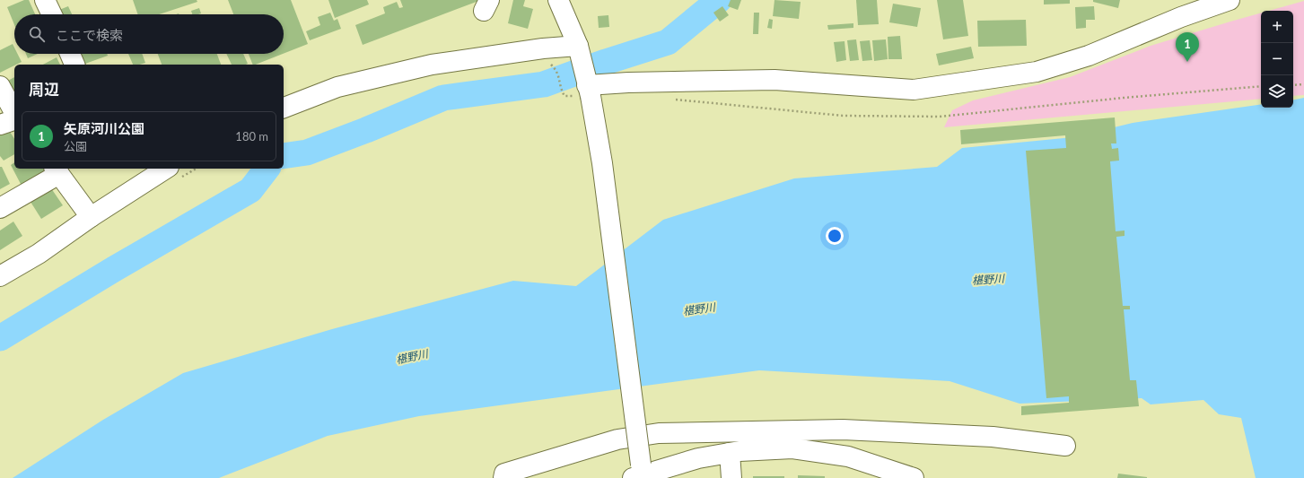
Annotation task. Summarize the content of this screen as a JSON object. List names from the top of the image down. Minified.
{"water":["椹野川"],"page":{"map_buttons":["+","−"],"search":"ここで検索","pins":"1","heading":"周辺","list":[{"mark":"1","name":"矢原河川公園","note":"公園","value":"180 m"}]}}
